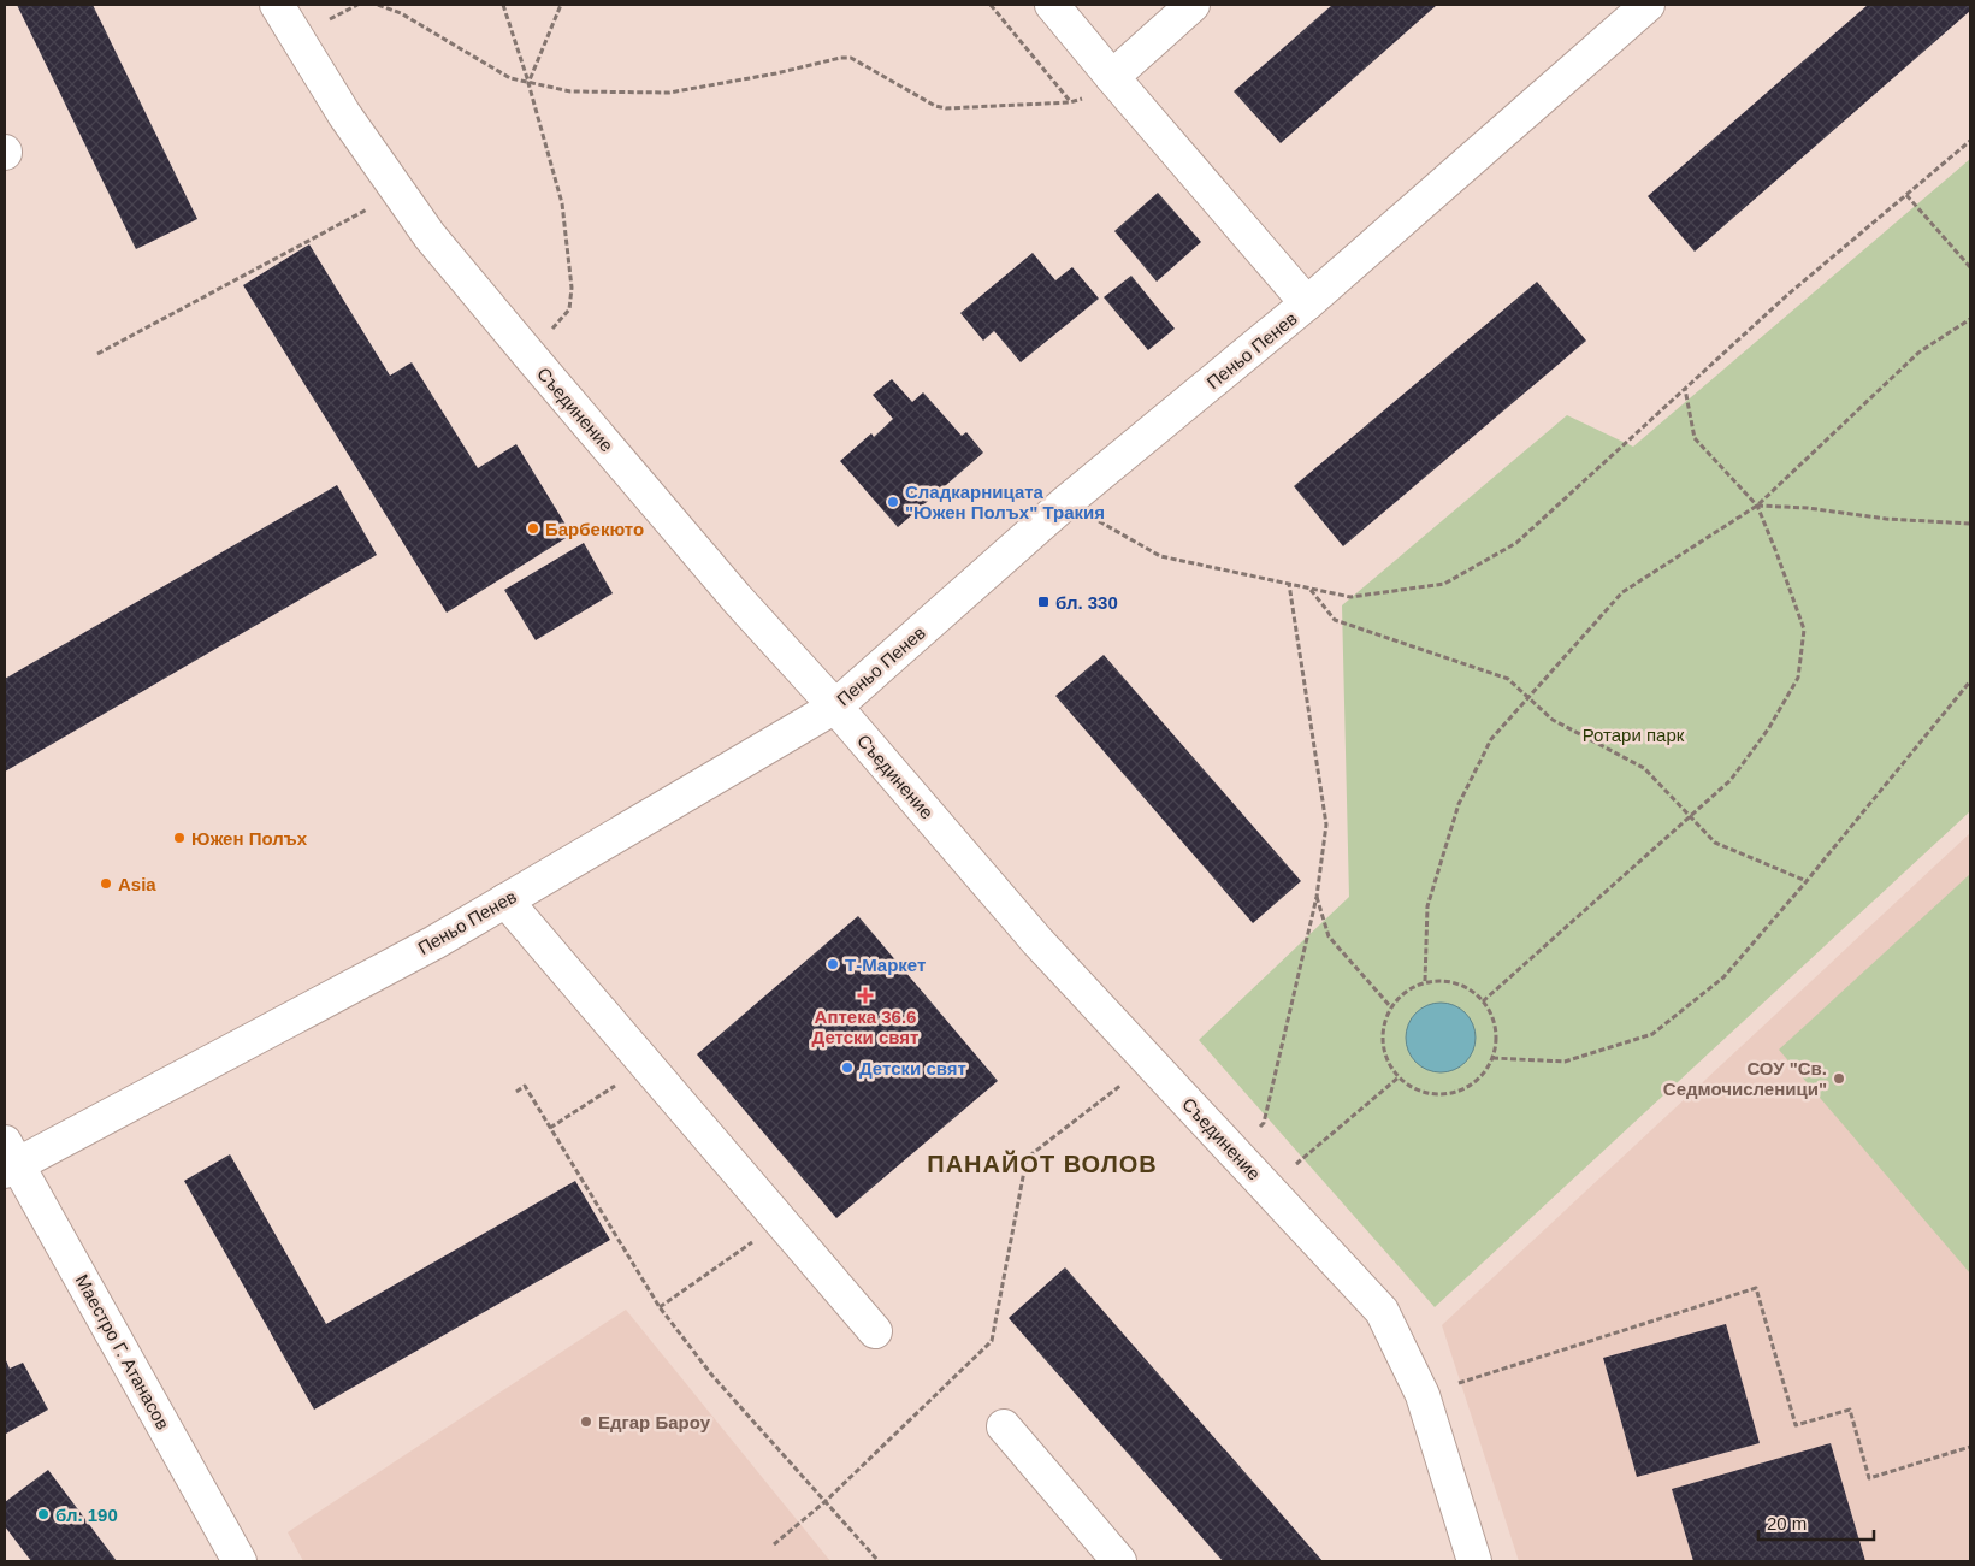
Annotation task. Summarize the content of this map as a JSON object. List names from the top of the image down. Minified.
{"streets":{"street":["Пеньо Пенев","Съединение","Маестро Г. Атанасов"]},"crossings":[["Пеньо Пенев","Съединение"],["Пеньо Пенев","Маестро Г. Атанасов"]],"districts":["ПАНАЙОТ ВОЛОВ"],"parks":["Ротари парк"],"places":{"other":["Сладкарницата \"Южен Полъх\" Тракия","Барбекюто","Южен Полъх","Asia","Т-Маркет","Детски свят","СОУ \"Св. Седмочисленици\"","Едгар Бароу","бл. 190"],"transit":["бл. 330"],"health":["Аптека 36.6 Детски свят"]},"scale_bar":"20 m"}
